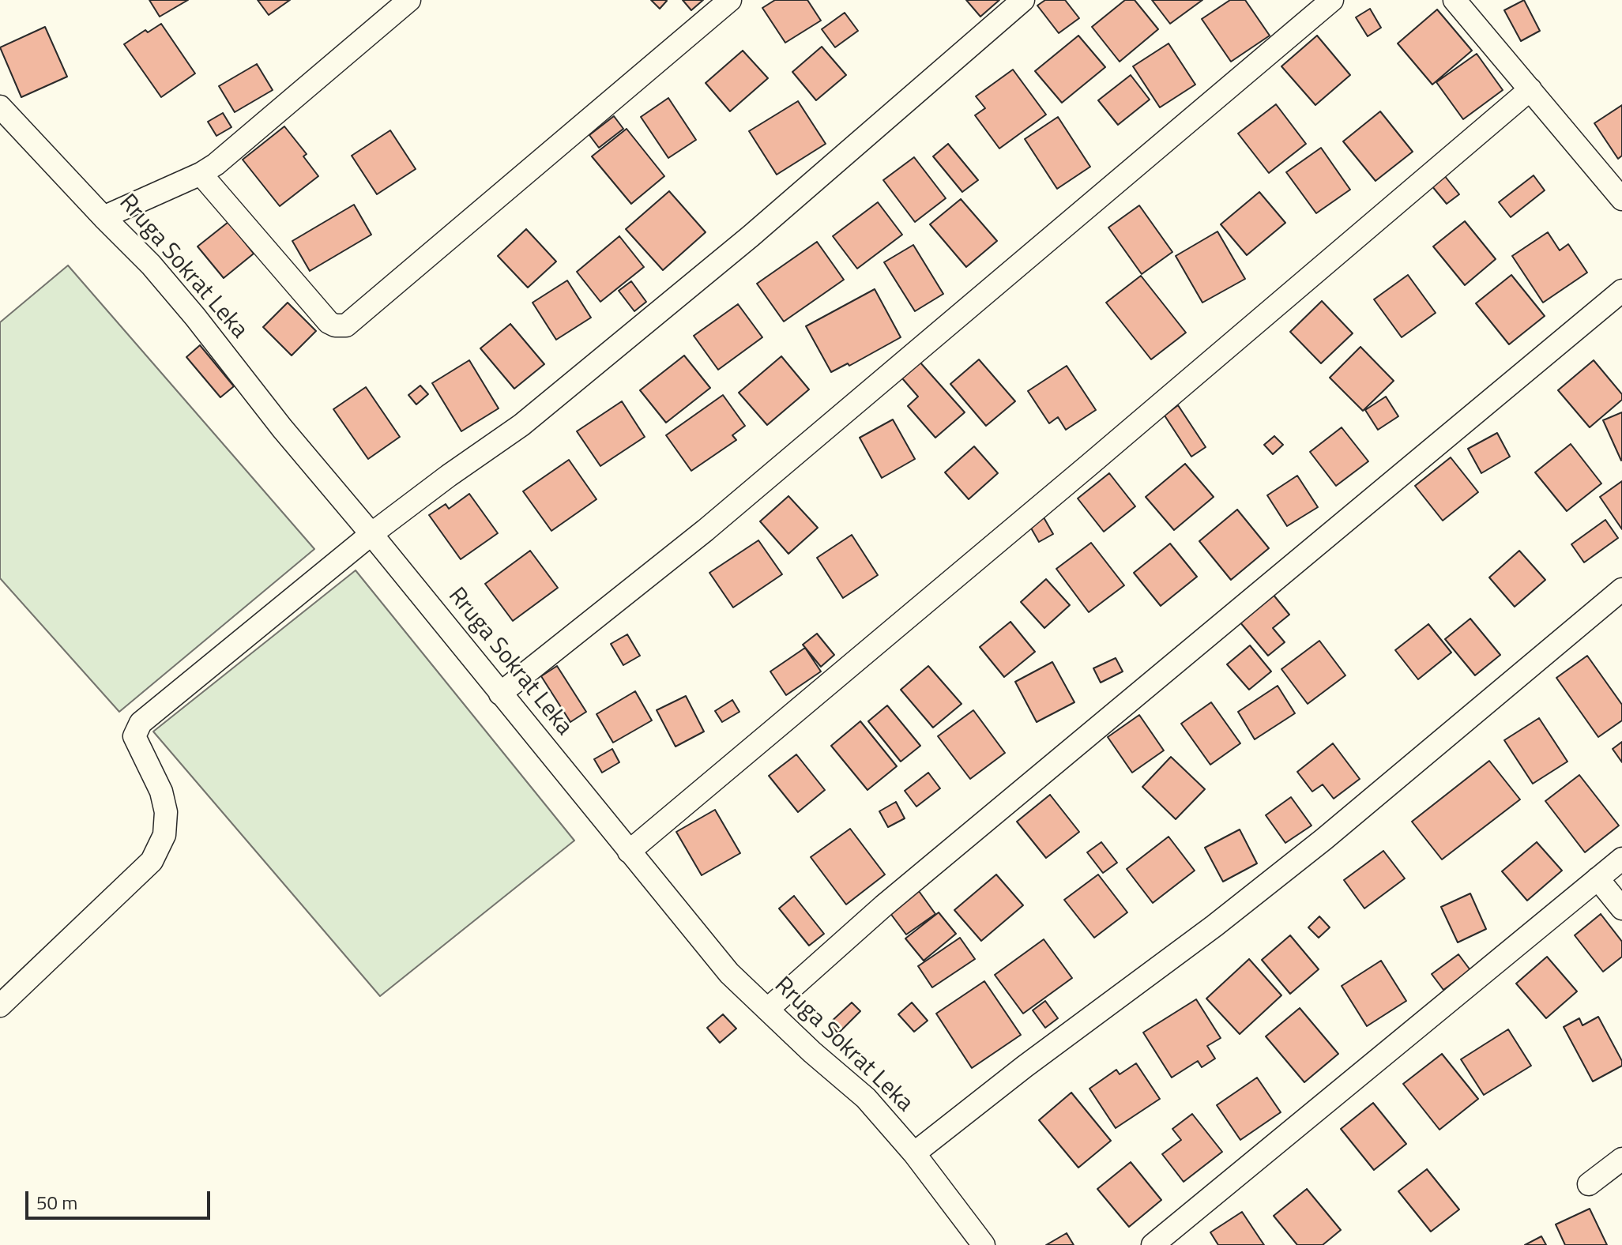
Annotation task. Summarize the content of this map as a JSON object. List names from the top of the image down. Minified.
{"streets":{"street":["Rruga Sokrat Leka"]},"scale_bar":"50 m"}
